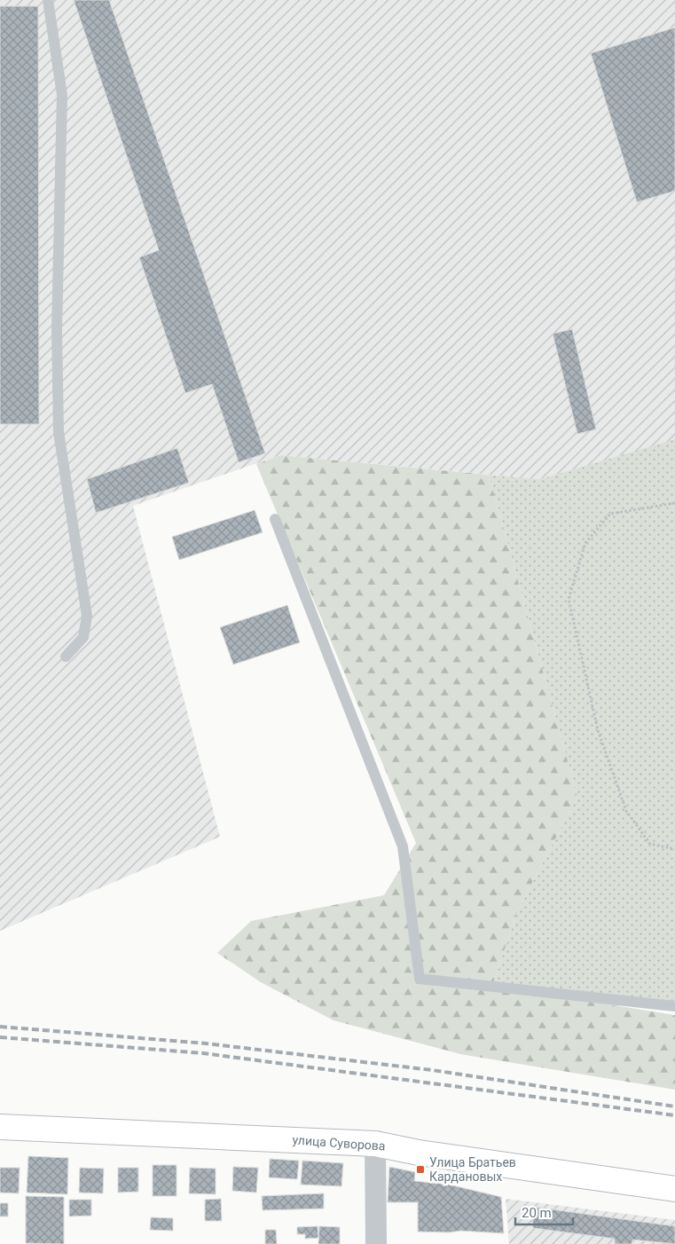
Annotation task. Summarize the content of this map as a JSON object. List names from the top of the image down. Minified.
{"streets":{"main road":["улица Суворова"]},"places":{"transit":["Улица Братьев Кардановых"]},"scale_bar":"20 m"}
